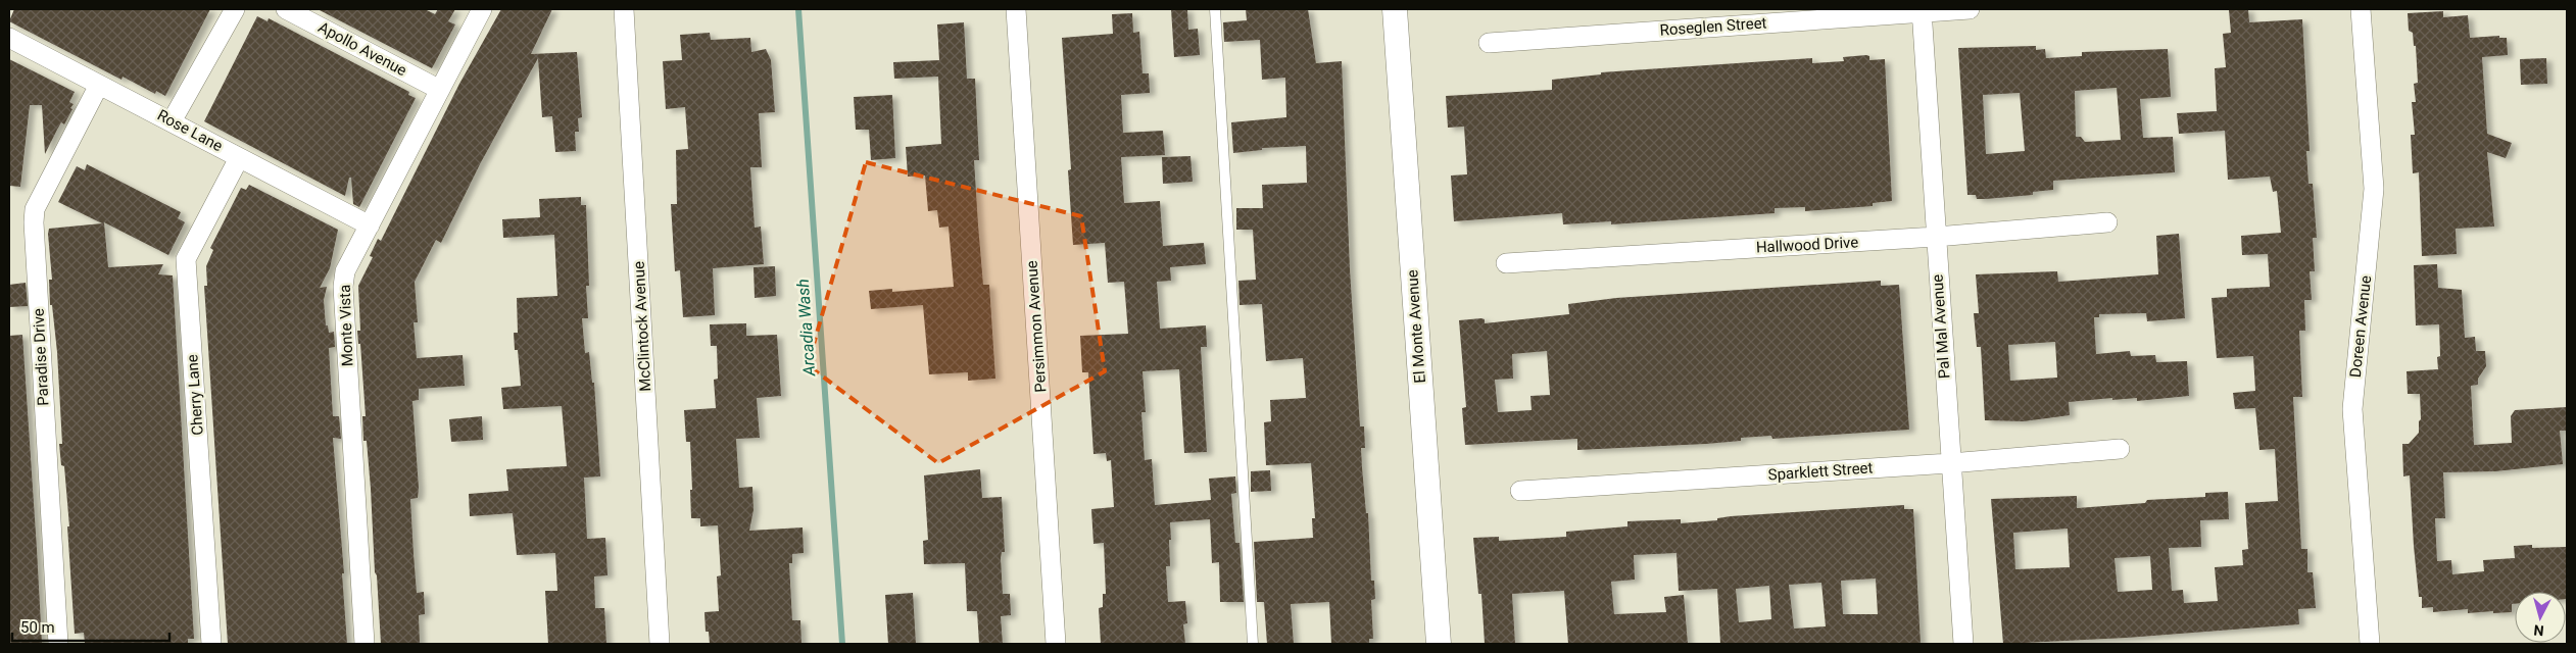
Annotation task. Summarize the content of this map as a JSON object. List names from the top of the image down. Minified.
{"streets":{"street":["Roseglen Street","Apollo Avenue","Rose Lane","Hallwood Drive","Monte Vista","McClintock Avenue","Persimmon Avenue","El Monte Avenue","Pal Mal Avenue","Doreen Avenue","Paradise Drive","Cherry Lane","Sparklett Street"]},"crossings":[["Roseglen Street","Pal Mal Avenue"],["Apollo Avenue","Monte Vista"],["Rose Lane","Monte Vista"],["Rose Lane","Paradise Drive"],["Rose Lane","Cherry Lane"],["Hallwood Drive","Pal Mal Avenue"],["Pal Mal Avenue","Sparklett Street"]],"water":["Arcadia Wash"],"scale_bar":"50 m","north":"bottom"}
